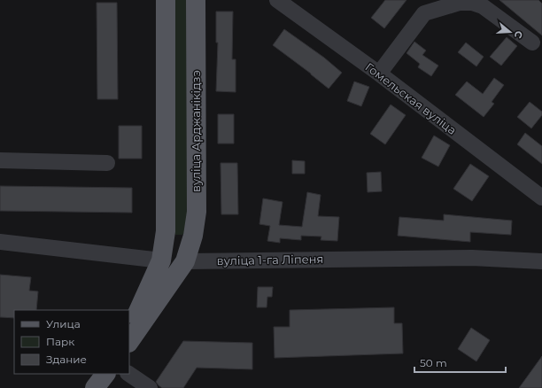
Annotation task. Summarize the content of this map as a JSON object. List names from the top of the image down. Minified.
{"streets":{"main road":["вуліца Арджанікідзэ","вуліца 1-га Ліпеня"],"street":["Гомельская вуліца"]},"crossings":[["вуліца Арджанікідзэ","вуліца 1-га Ліпеня"]],"legend":["Улица","Парк","Здание"],"scale_bar":"50 m","north":"right"}
